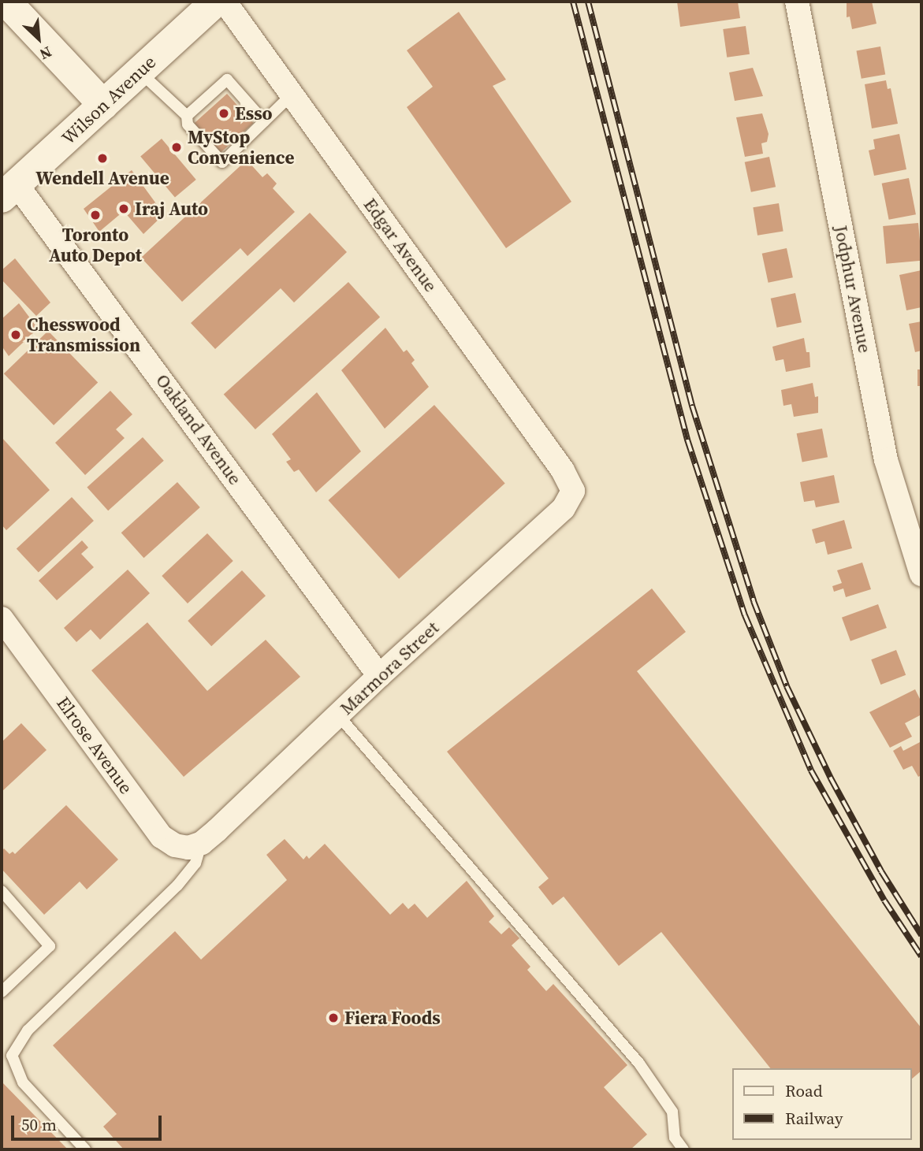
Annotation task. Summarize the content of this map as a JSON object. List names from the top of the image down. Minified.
{"streets":{"main road":["Wilson Avenue"],"street":["Edgar Avenue","Jodphur Avenue","Oakland Avenue","Marmora Street","Elrose Avenue"]},"crossings":[["Wilson Avenue","Oakland Avenue"],["Edgar Avenue","Marmora Street"],["Oakland Avenue","Marmora Street"],["Marmora Street","Elrose Avenue"]],"places":["Esso","MyStop Convenience","Wendell Avenue","Iraj Auto","Toronto Auto Depot","Chesswood Transmission","Fiera Foods"],"legend":["Road","Railway"],"scale_bar":"50 m","north":"bottom right"}
